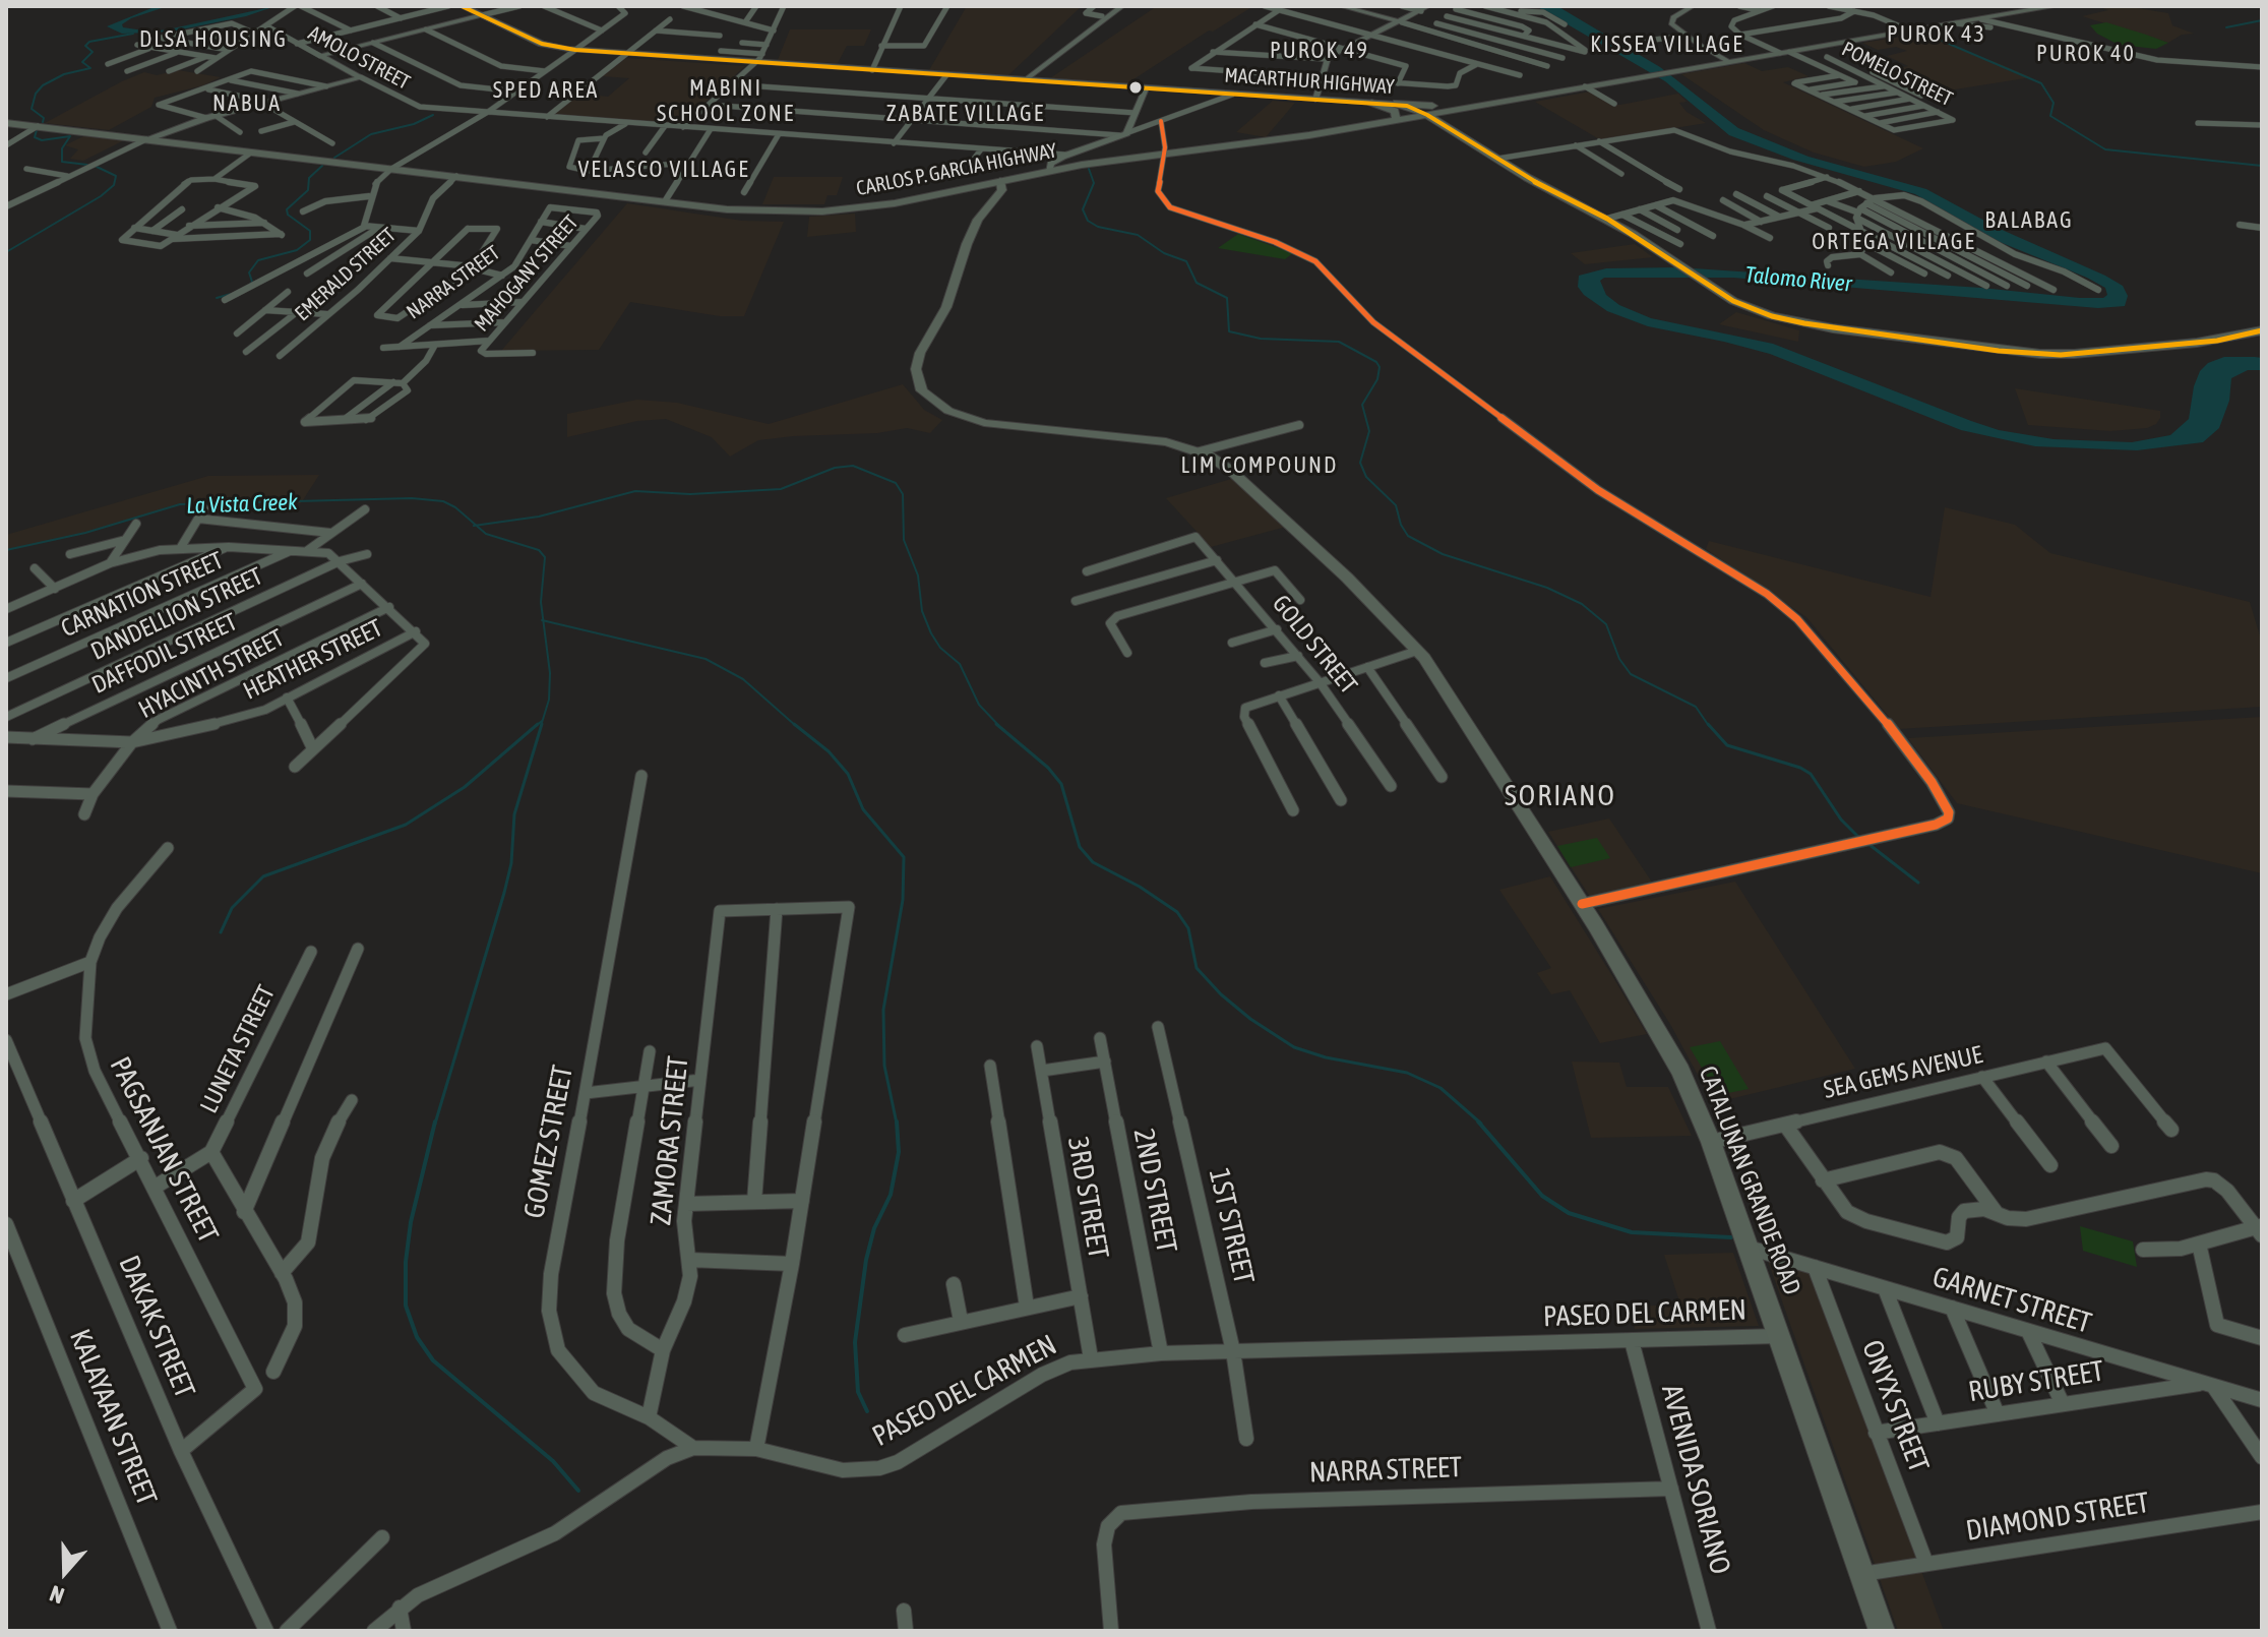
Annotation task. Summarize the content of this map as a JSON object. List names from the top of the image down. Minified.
{"streets":{"highway":["MACARTHUR HIGHWAY","CARLOS P. GARCIA HIGHWAY"],"main road":["CATALUNAN GRANDE ROAD"],"street":["AMOLO STREET","POMELO STREET","MAHOGANY STREET","EMERALD STREET","NARRA STREET","CARNATION STREET","DANDELLION STREET","GOLD STREET","DAFFODIL STREET","HEATHER STREET","HYACINTH STREET","LUNETA STREET","SEA GEMS AVENUE","ZAMORA STREET","GOMEZ STREET","PAGSANJAN STREET","2ND STREET","3RD STREET","1ST STREET","GARNET STREET","PASEO DEL CARMEN","DAKAK STREET","RUBY STREET","ONYX STREET","KALAYAAN STREET","AVENIDA SORIANO","DIAMOND STREET"]},"crossings":[["MACARTHUR HIGHWAY","CARLOS P. GARCIA HIGHWAY"],["CARLOS P. GARCIA HIGHWAY","EMERALD STREET"],["CARLOS P. GARCIA HIGHWAY","CATALUNAN GRANDE ROAD"],["MAHOGANY STREET","NARRA STREET"],["NARRA STREET","AVENIDA SORIANO"],["DAFFODIL STREET","HEATHER STREET"],["HEATHER STREET","HYACINTH STREET"],["LUNETA STREET","PAGSANJAN STREET"],["SEA GEMS AVENUE","CATALUNAN GRANDE ROAD"],["ZAMORA STREET","GOMEZ STREET"],["GOMEZ STREET","PASEO DEL CARMEN"],["PAGSANJAN STREET","DAKAK STREET"],["CATALUNAN GRANDE ROAD","GARNET STREET"],["CATALUNAN GRANDE ROAD","PASEO DEL CARMEN"],["CATALUNAN GRANDE ROAD","DIAMOND STREET"],["2ND STREET","PASEO DEL CARMEN"],["3RD STREET","PASEO DEL CARMEN"],["1ST STREET","PASEO DEL CARMEN"],["GARNET STREET","RUBY STREET"],["GARNET STREET","ONYX STREET"],["PASEO DEL CARMEN","AVENIDA SORIANO"],["RUBY STREET","ONYX STREET"],["ONYX STREET","DIAMOND STREET"]],"districts":["PUROK 43","DLSA HOUSING","KISSEA VILLAGE","PUROK 49","PUROK 40","MABINI SCHOOL ZONE","SPED AREA","NABUA","ZABATE VILLAGE","VELASCO VILLAGE","BALABAG","ORTEGA VILLAGE","LIM COMPOUND","SORIANO"],"water":["Talomo River","La Vista Creek"],"north":"bottom"}
